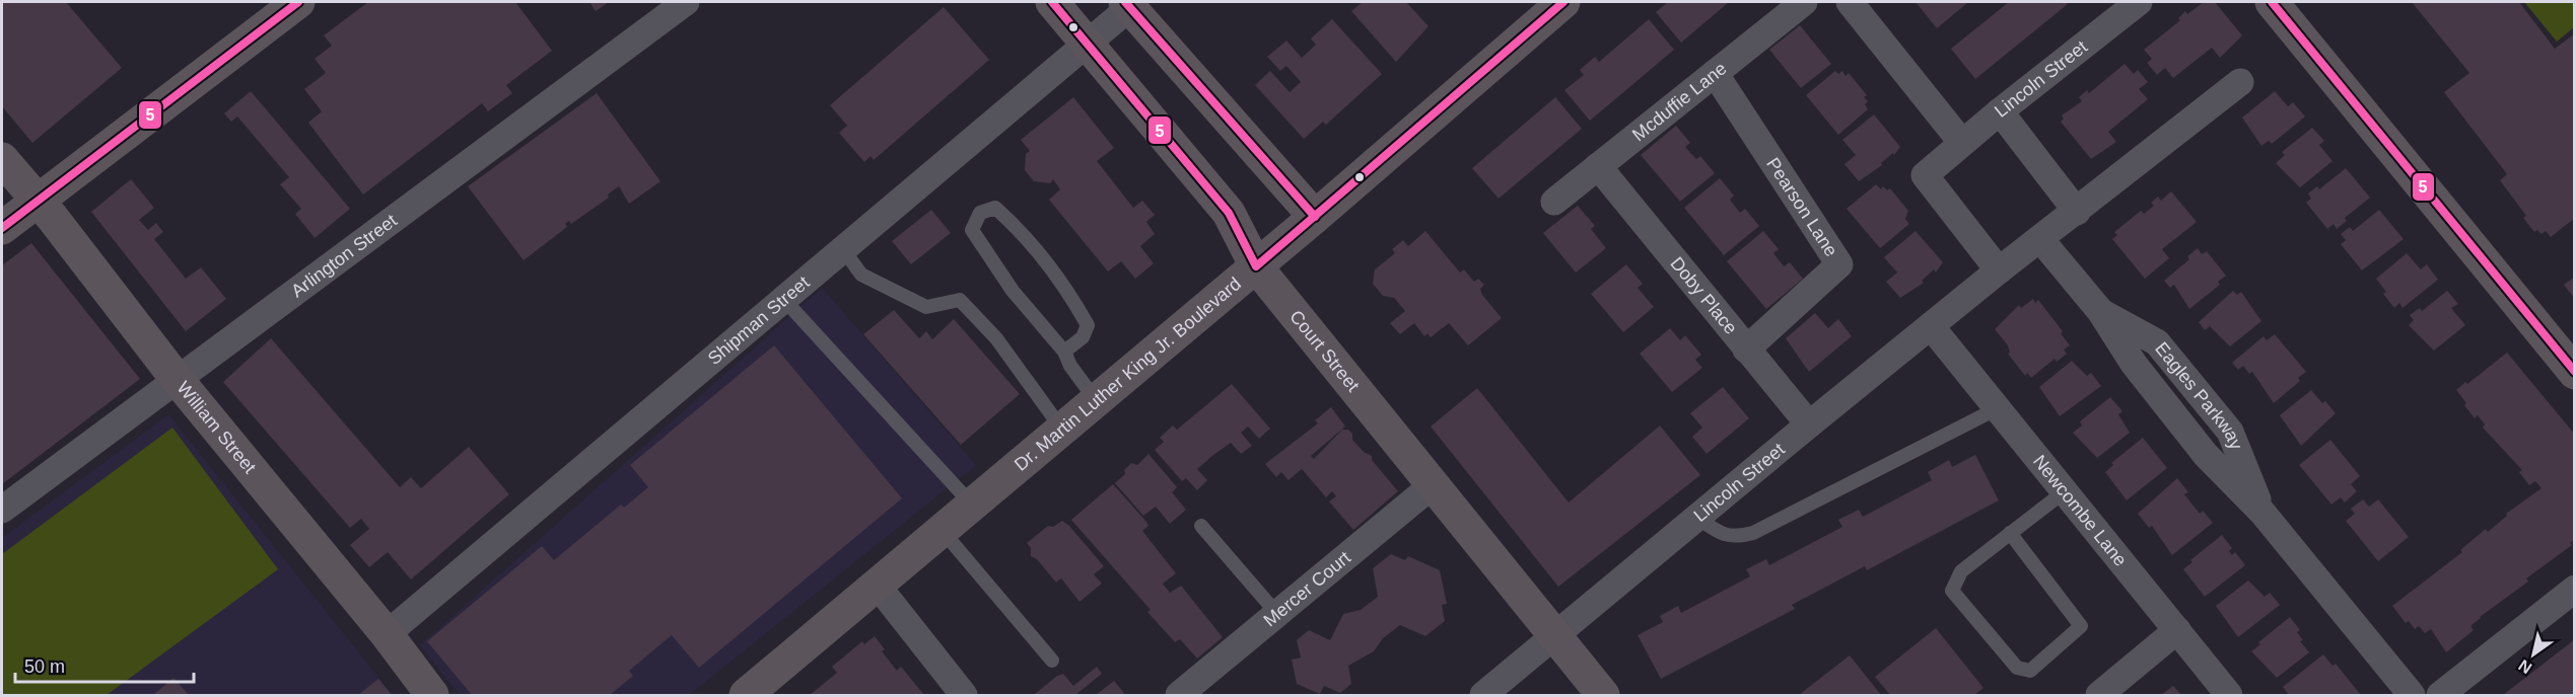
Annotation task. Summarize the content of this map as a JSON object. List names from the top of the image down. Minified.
{"streets":{"street":["Lincoln Street","Mcduffie Lane","Pearson Lane","Arlington Street","Doby Place","Shipman Street","Court Street","Dr. Martin Luther King Jr. Boulevard","Eagles Parkway","William Street","Newcombe Lane","Mercer Court"]},"crossings":[["Lincoln Street","Doby Place"],["Lincoln Street","Court Street"],["Lincoln Street","Eagles Parkway"],["Lincoln Street","Newcombe Lane"],["Mcduffie Lane","Pearson Lane"],["Mcduffie Lane","Doby Place"],["Pearson Lane","Doby Place"],["Arlington Street","William Street"],["Shipman Street","Court Street"],["Shipman Street","William Street"],["Court Street","Dr. Martin Luther King Jr. Boulevard"],["Court Street","Mercer Court"]],"lines":["transit line 5"],"scale_bar":"50 m","north":"bottom left"}
